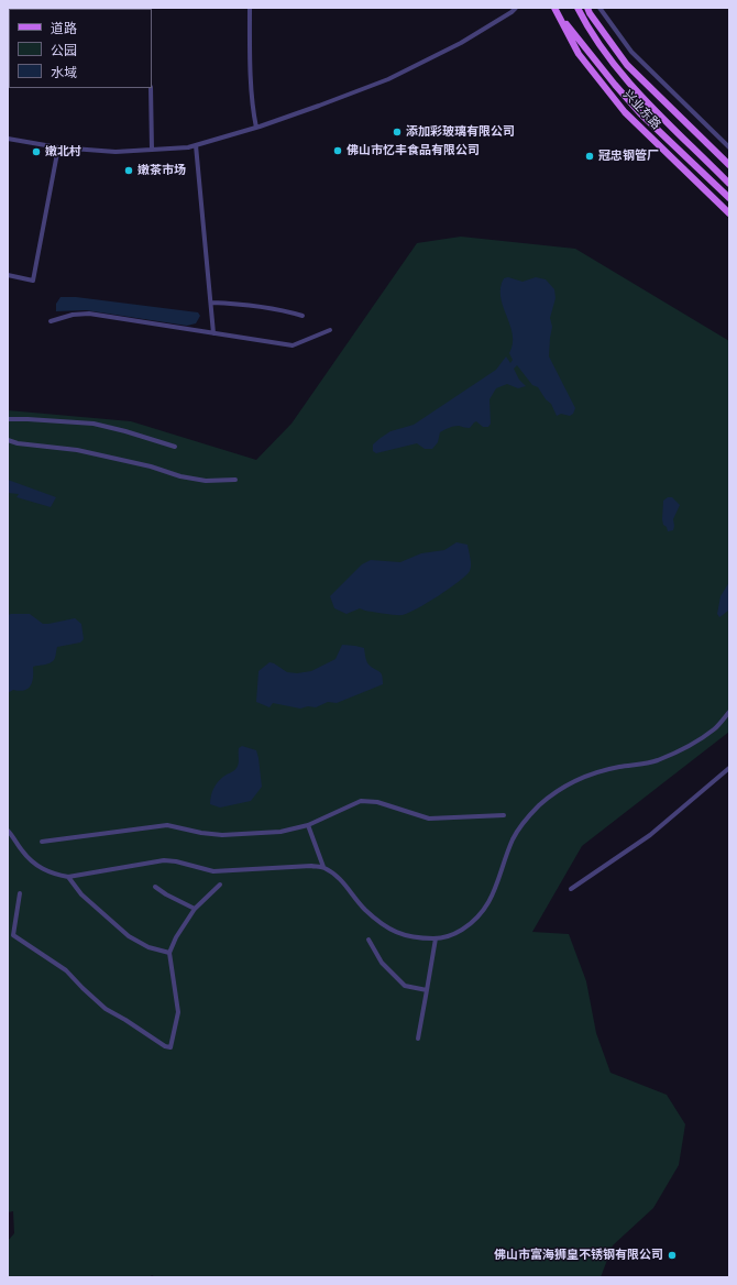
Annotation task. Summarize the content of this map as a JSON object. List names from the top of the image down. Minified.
{"streets":{"main road":["兴业东路"]},"places":["添加彩玻璃有限公司","佛山市忆丰食品有限公司","嫩北村","冠忠钢管厂","嫩茶市场","佛山市富海狮皇不锈钢有限公司"],"legend":["道路","公园","水域"]}
